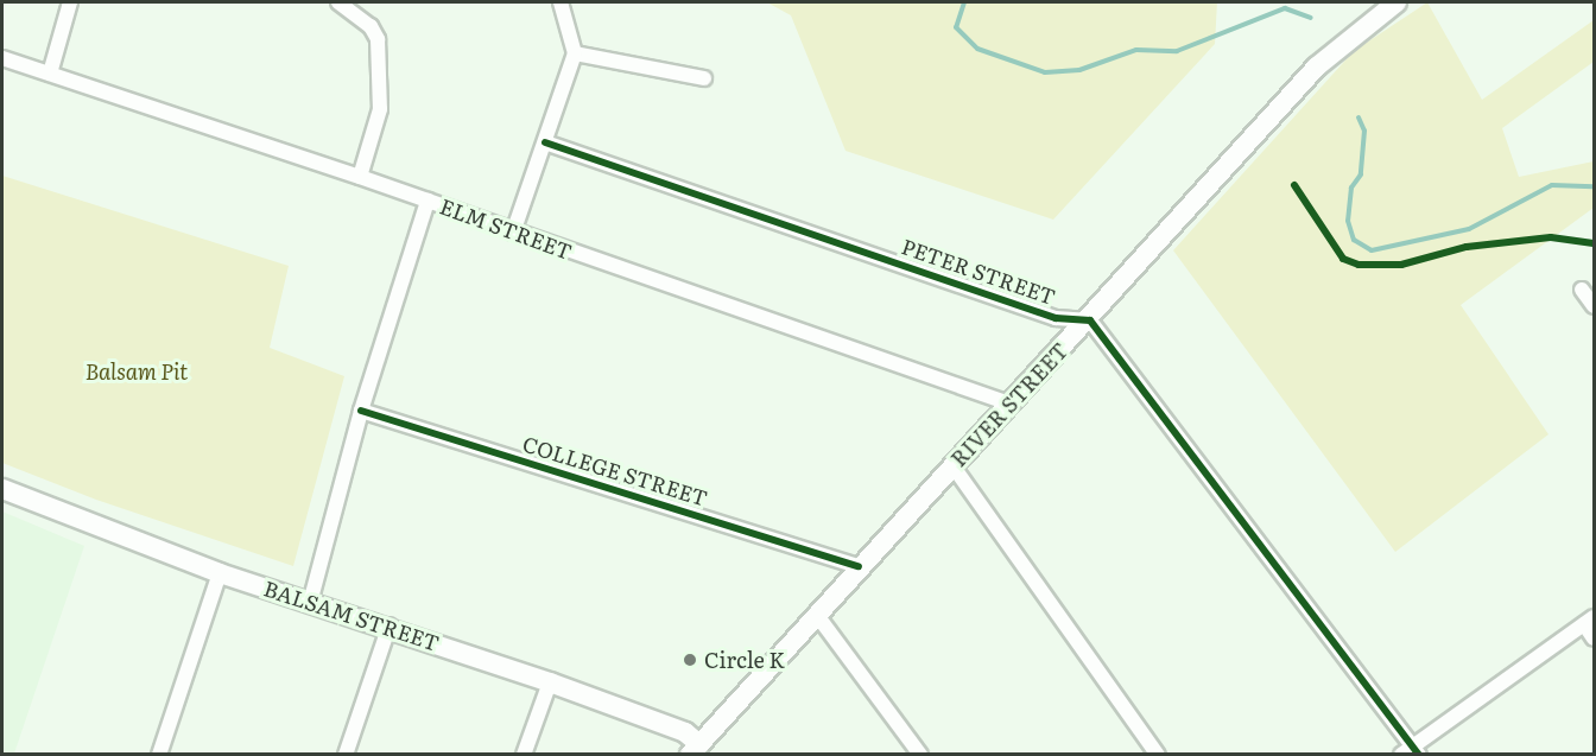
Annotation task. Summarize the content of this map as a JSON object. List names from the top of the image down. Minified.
{"streets":{"main road":["RIVER STREET","BALSAM STREET"],"street":["ELM STREET","PETER STREET","COLLEGE STREET"]},"crossings":[["ELM STREET","RIVER STREET"],["PETER STREET","RIVER STREET"],["RIVER STREET","COLLEGE STREET"],["RIVER STREET","BALSAM STREET"]],"parks":["Balsam Pit"],"places":["Circle K"]}
